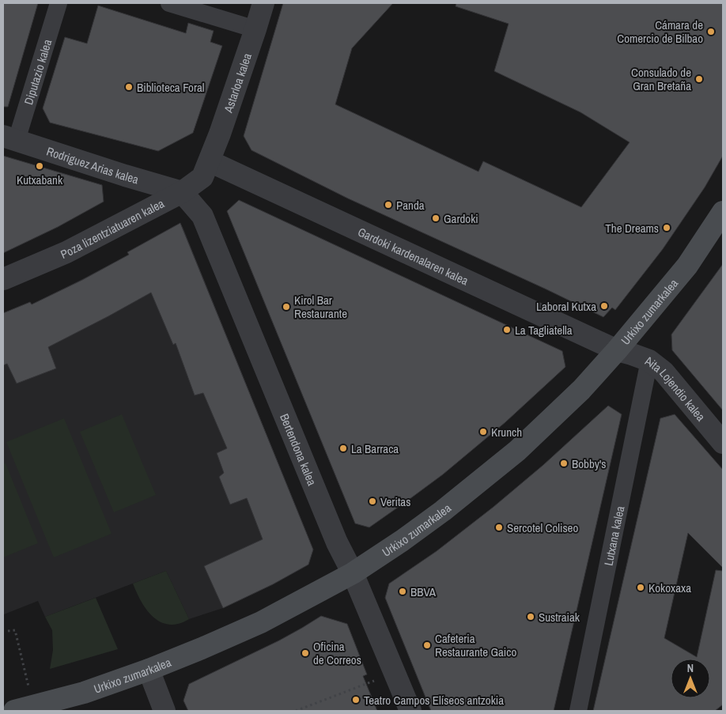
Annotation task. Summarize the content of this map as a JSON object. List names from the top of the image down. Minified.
{"streets":{"main road":["Urkixo zumarkalea"],"street":["Diputazio kalea","Astarloa kalea","Rodriguez Arias kalea","Poza lizentziatuaren kalea","Gardoki kardenalaren kalea","Aita Lojendio kalea","Bertendona kalea","Lutxana kalea"]},"crossings":[["Diputazio kalea","Rodriguez Arias kalea"],["Astarloa kalea","Poza lizentziatuaren kalea"],["Astarloa kalea","Gardoki kardenalaren kalea"],["Rodriguez Arias kalea","Poza lizentziatuaren kalea"],["Rodriguez Arias kalea","Bertendona kalea"],["Poza lizentziatuaren kalea","Gardoki kardenalaren kalea"],["Poza lizentziatuaren kalea","Bertendona kalea"],["Gardoki kardenalaren kalea","Urkixo zumarkalea"],["Gardoki kardenalaren kalea","Aita Lojendio kalea"],["Urkixo zumarkalea","Aita Lojendio kalea"],["Urkixo zumarkalea","Bertendona kalea"],["Aita Lojendio kalea","Lutxana kalea"]],"places":["Cámara de Comercio de Bilbao","Consulado de Gran Bretaña","Biblioteca Foral","Kutxabank","Panda","Gardoki","The Dreams","Laboral Kutxa","Kirol Bar Restaurante","La Tagliatella","Krunch","La Barraca","Bobby's","Veritas","Sercotel Coliseo","Kokoxaxa","BBVA","Sustraiak","Cafeteria Restaurante Gaico","Oficina de Correos","Teatro Campos Elíseos antzokia"],"north":"top"}
